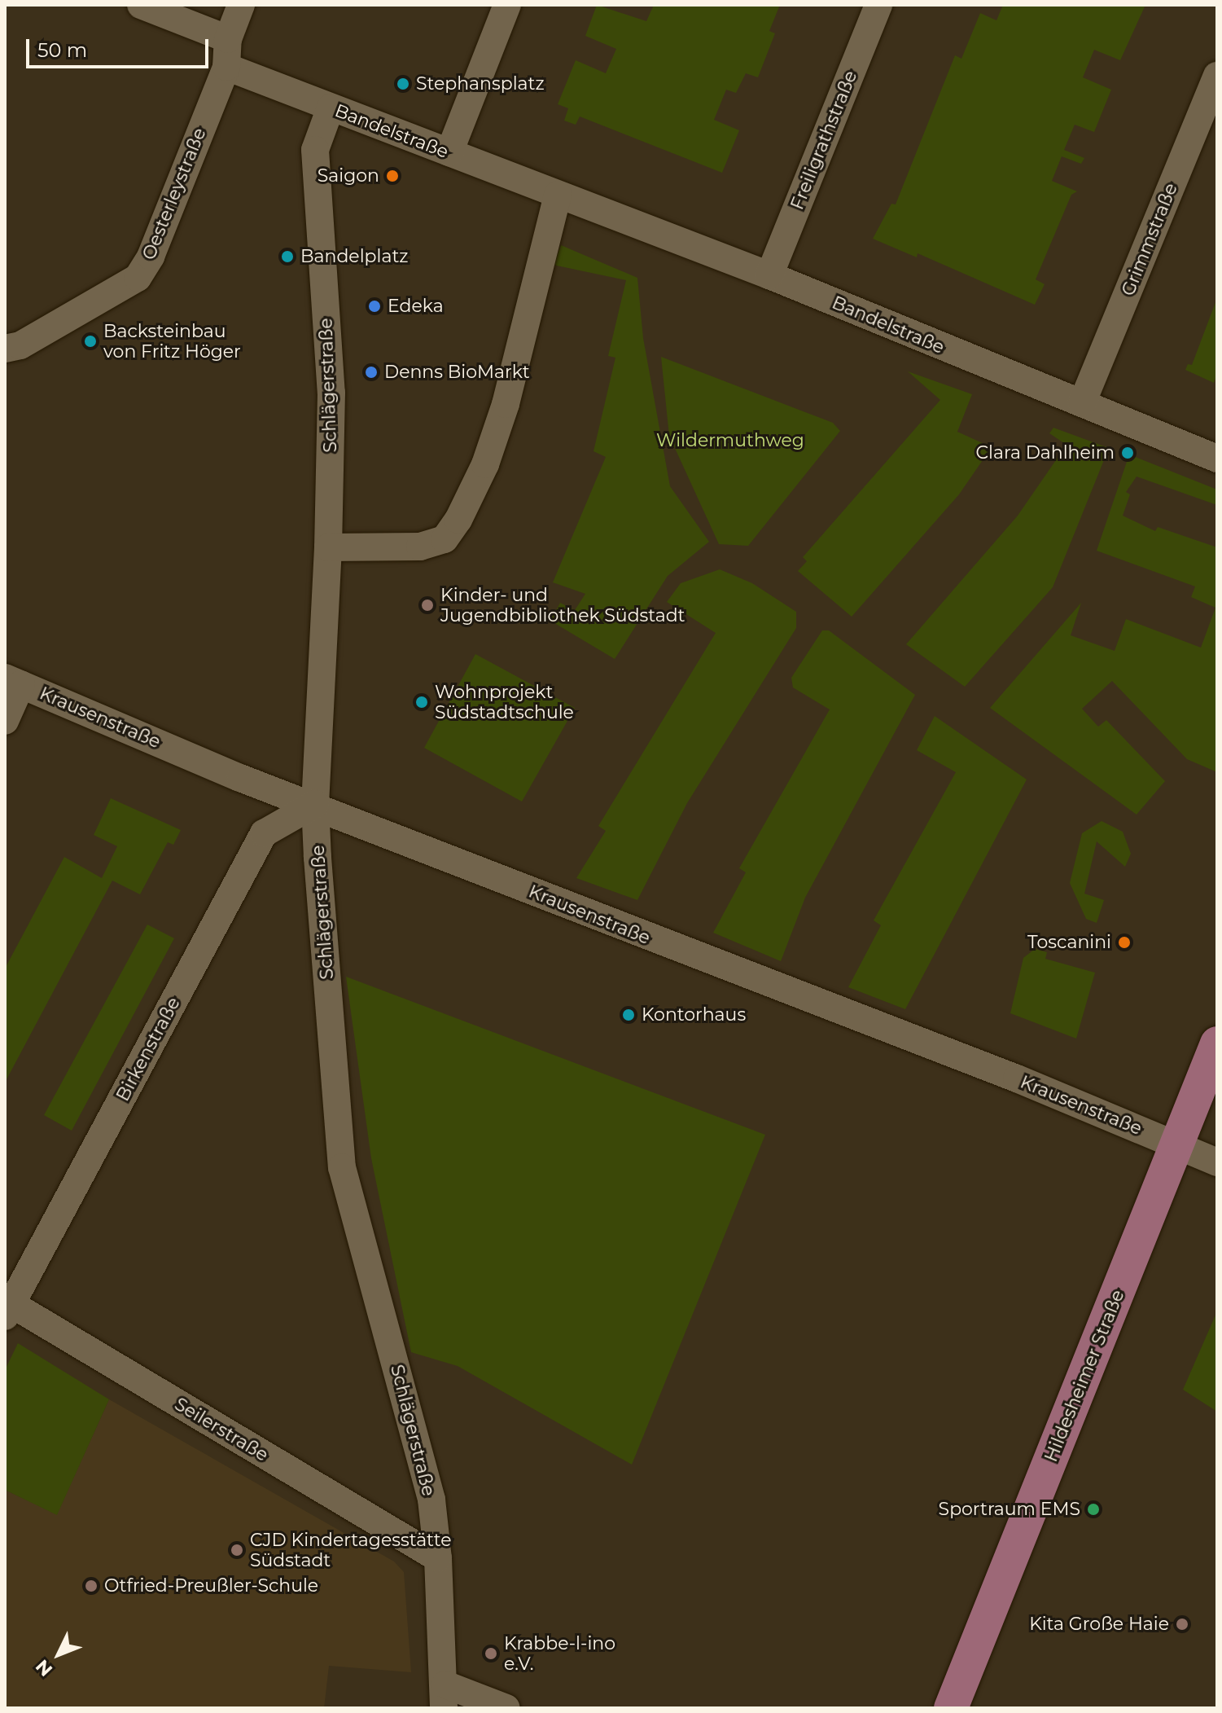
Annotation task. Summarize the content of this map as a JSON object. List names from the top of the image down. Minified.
{"streets":{"main road":["Hildesheimer Straße"],"street":["Bandelstraße","Freiligrathstraße","Oesterleystraße","Grimmstraße","Schlägerstraße","Krausenstraße","Birkenstraße","Seilerstraße"]},"crossings":[["Bandelstraße","Freiligrathstraße"],["Bandelstraße","Oesterleystraße"],["Bandelstraße","Grimmstraße"],["Bandelstraße","Schlägerstraße"],["Schlägerstraße","Krausenstraße"],["Schlägerstraße","Birkenstraße"],["Schlägerstraße","Seilerstraße"],["Krausenstraße","Birkenstraße"],["Krausenstraße","Hildesheimer Straße"],["Birkenstraße","Seilerstraße"]],"parks":["Wildermuthweg"],"places":["Stephansplatz","Saigon","Bandelplatz","Edeka","Backsteinbau von Fritz Höger","Denns BioMarkt","Clara Dahlheim","Kinder- und Jugendbibliothek Südstadt","Wohnprojekt Südstadtschule","Toscanini","Kontorhaus","Sportraum EMS","CJD Kindertagesstätte Südstadt","Otfried-Preußler-Schule","Kita Große Haie","Krabbe-l-ino e.V."],"scale_bar":"50 m","north":"bottom left"}
